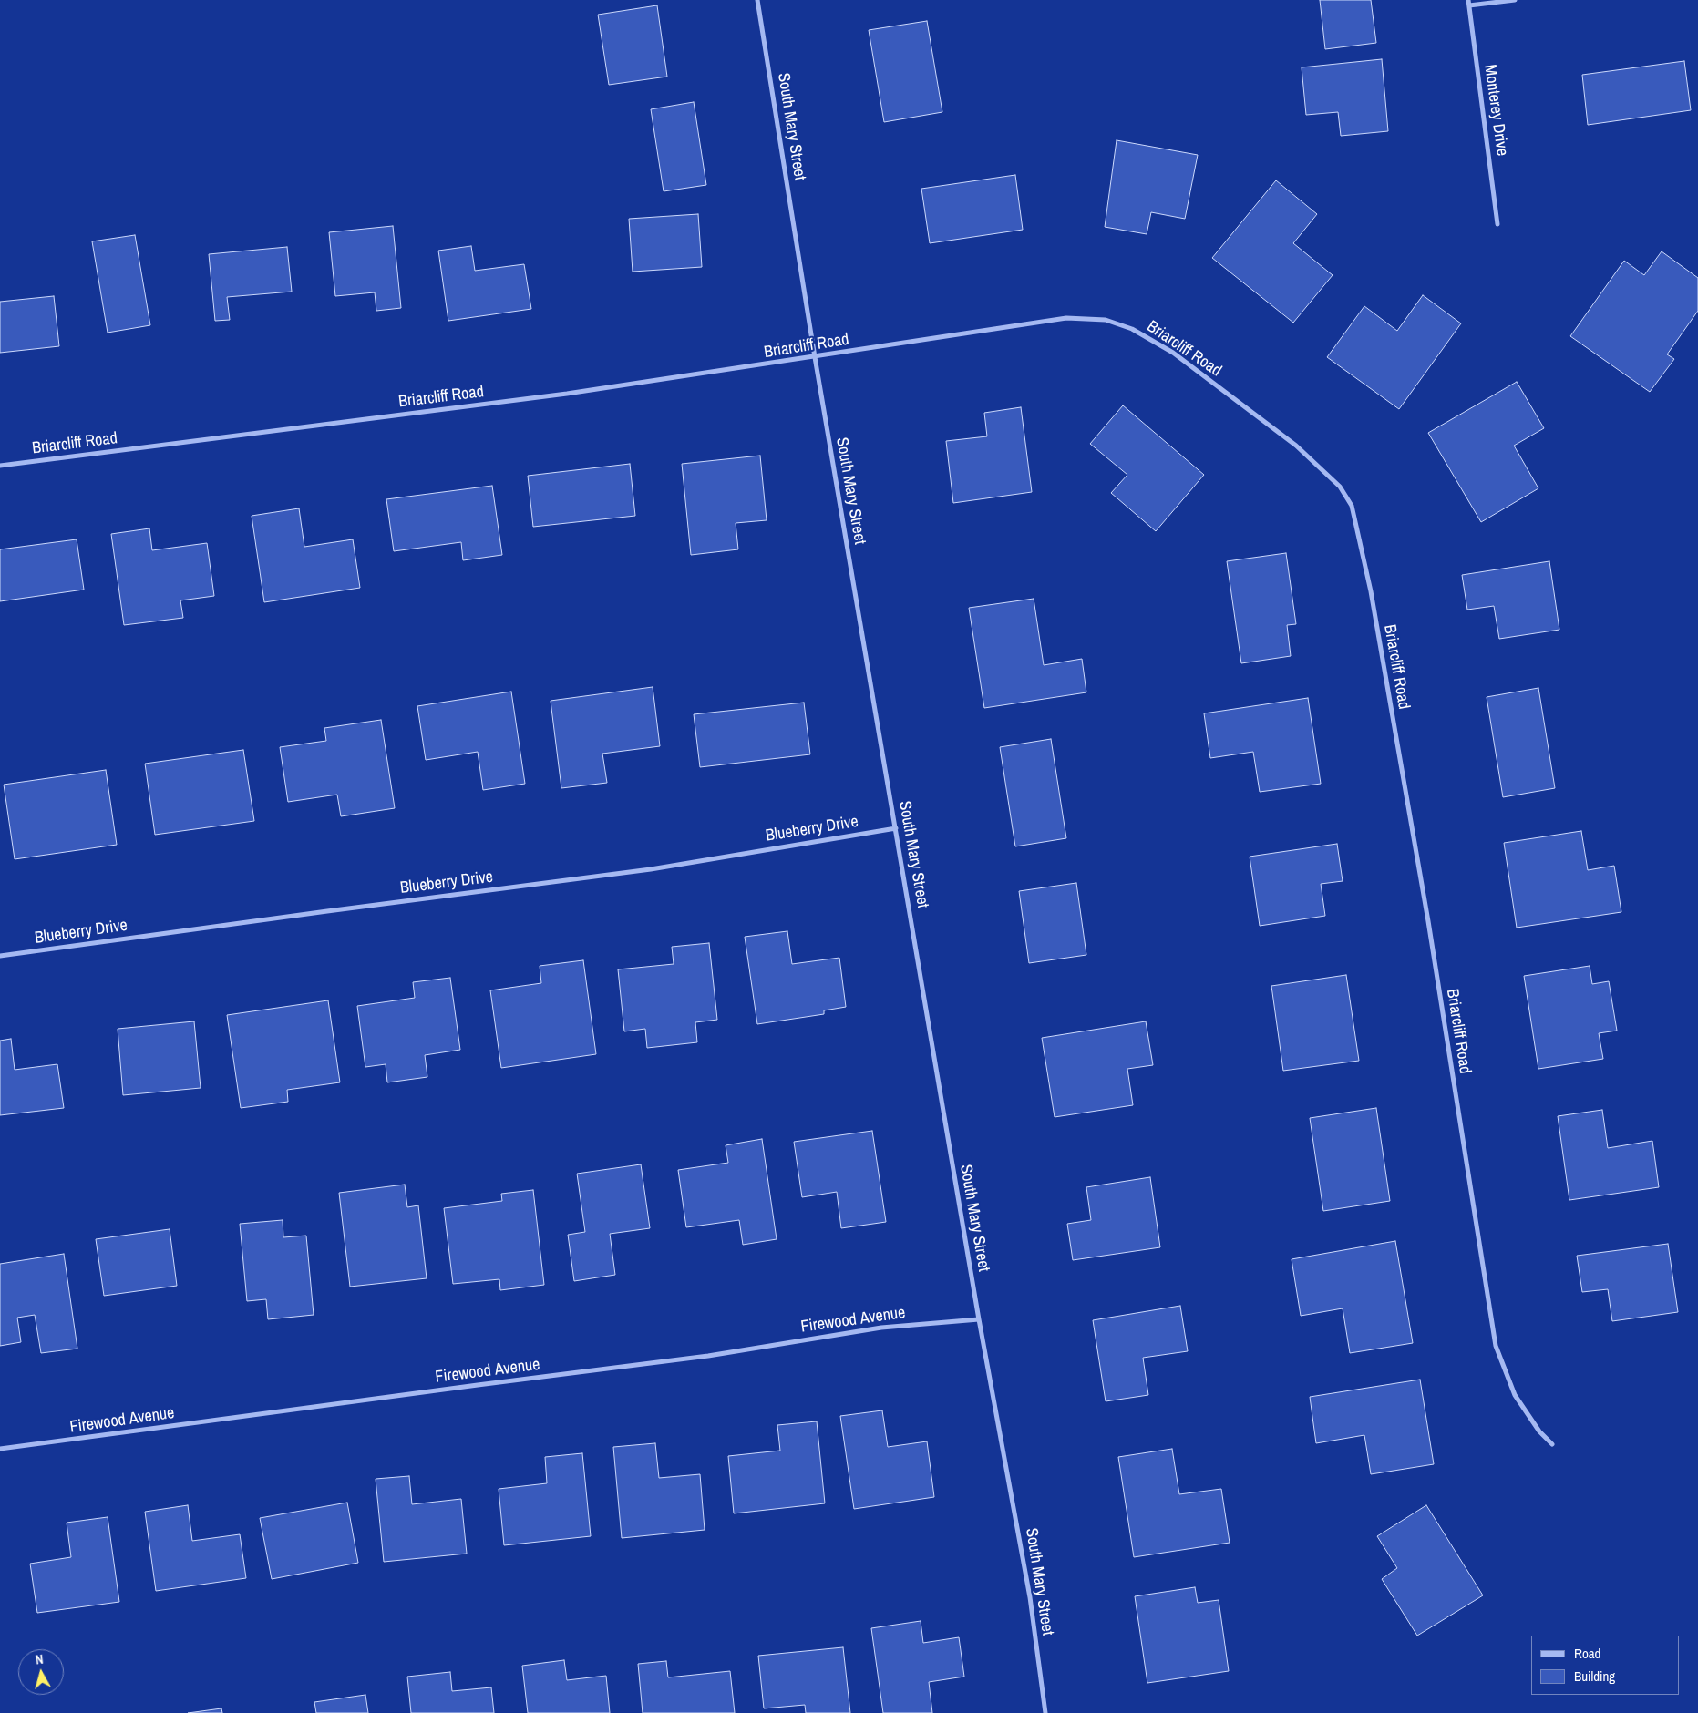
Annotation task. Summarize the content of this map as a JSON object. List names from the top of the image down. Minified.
{"streets":{"street":["Monterey Drive","South Mary Street","Briarcliff Road","Blueberry Drive","Firewood Avenue"]},"crossings":[["South Mary Street","Briarcliff Road"],["South Mary Street","Blueberry Drive"],["South Mary Street","Firewood Avenue"]],"legend":["Road","Building"],"north":"top"}
